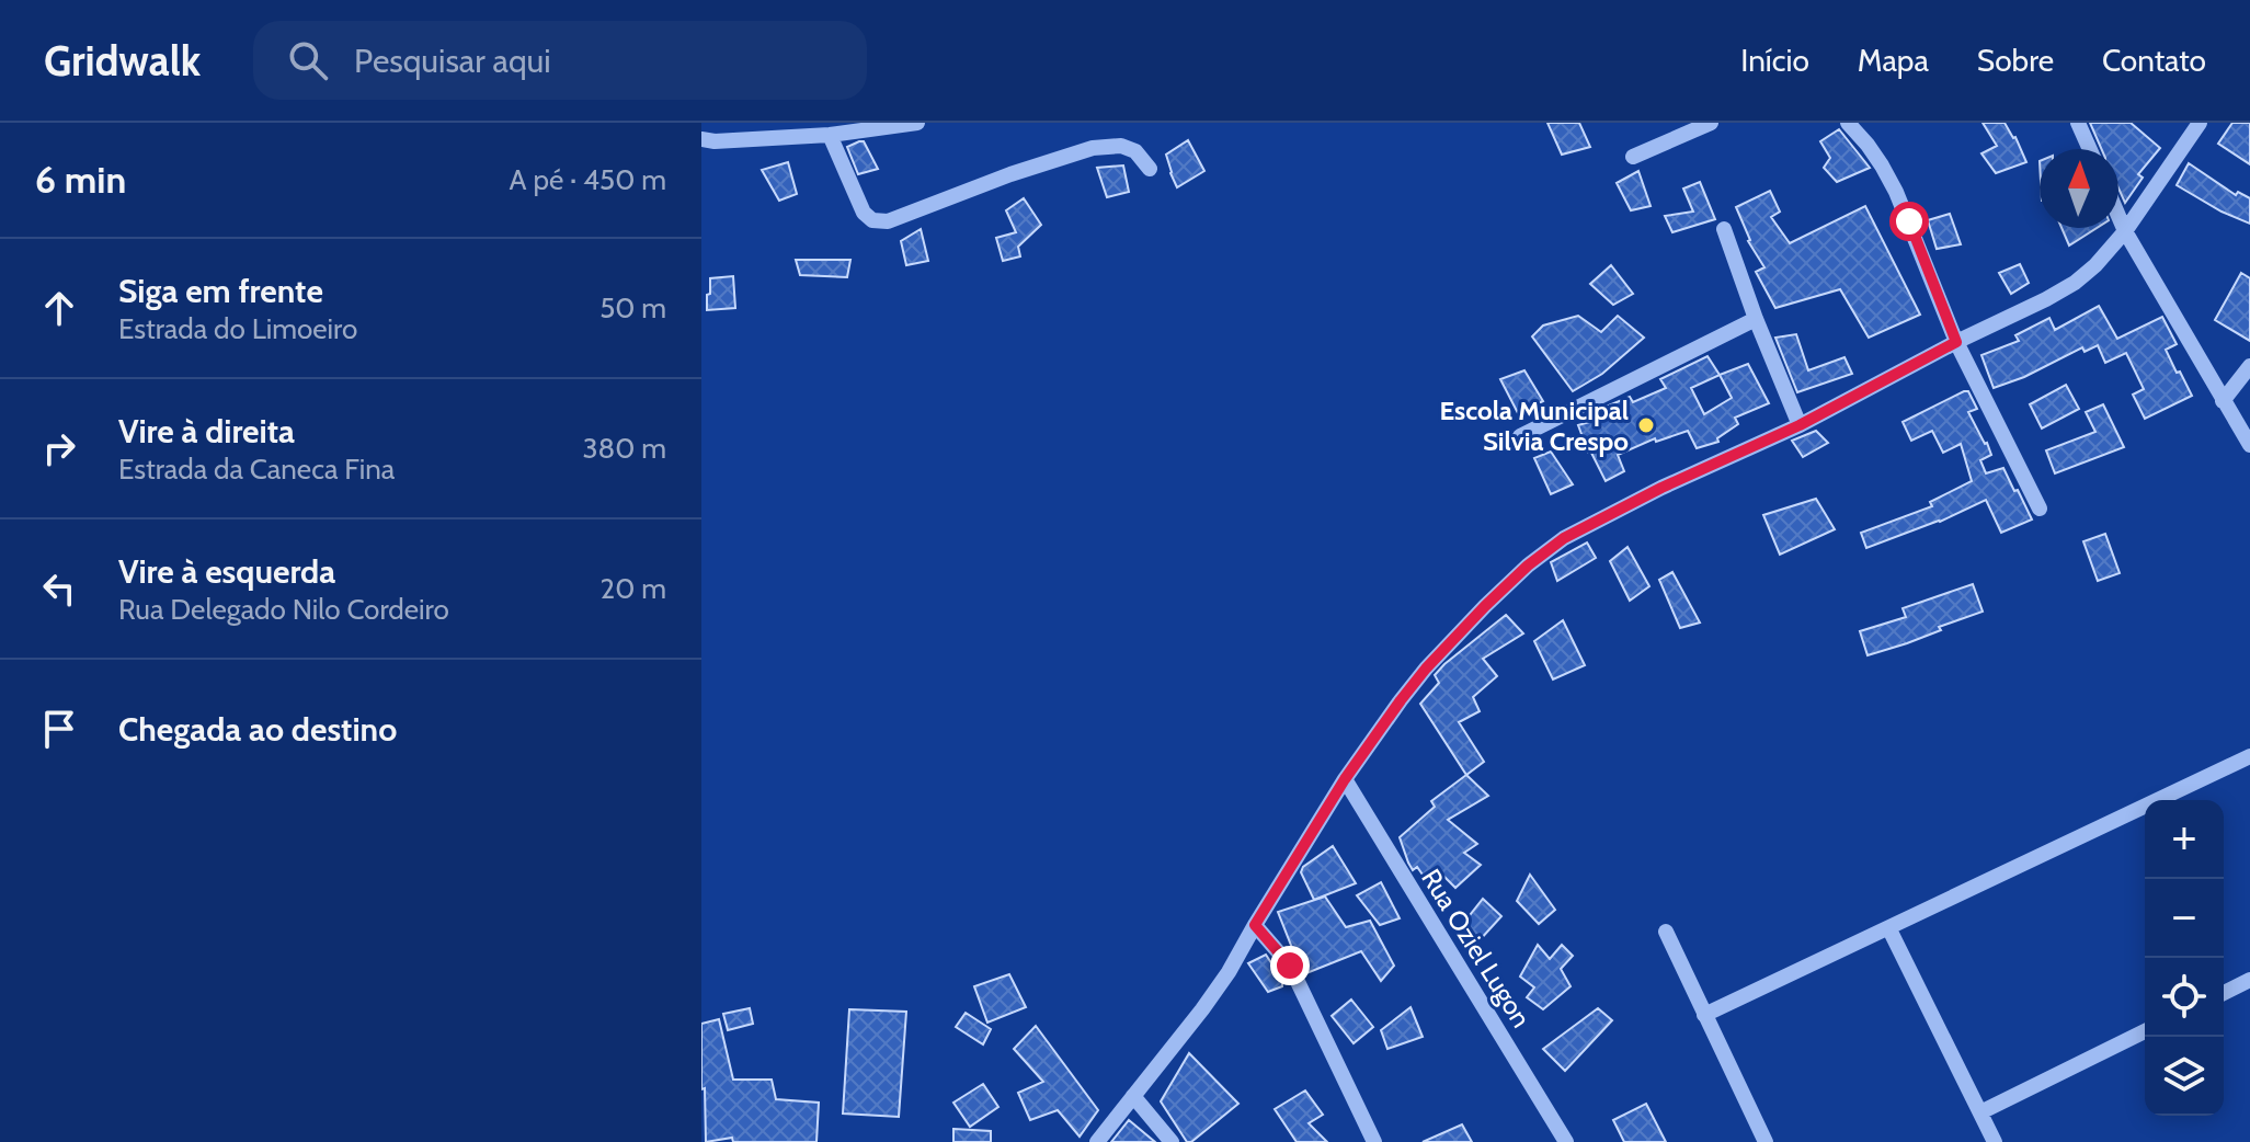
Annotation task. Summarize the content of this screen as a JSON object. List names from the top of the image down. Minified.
{"streets":{"street":["Rua Oziel Lugon"]},"places":["Escola Municipal Silvia Crespo"],"north":"top","page":{"header":"Gridwalk","search":"Pesquisar aqui","nav":["Início","Mapa","Sobre","Contato"],"heading":["6 min","A pé · 450 m"],"list":[["Siga em frente","Estrada do Limoeiro","50 m"],["Vire à direita","Estrada da Caneca Fina","380 m"],["Vire à esquerda","Rua Delegado Nilo Cordeiro","20 m"],"Chegada ao destino"],"map_buttons":["+","−"]}}
